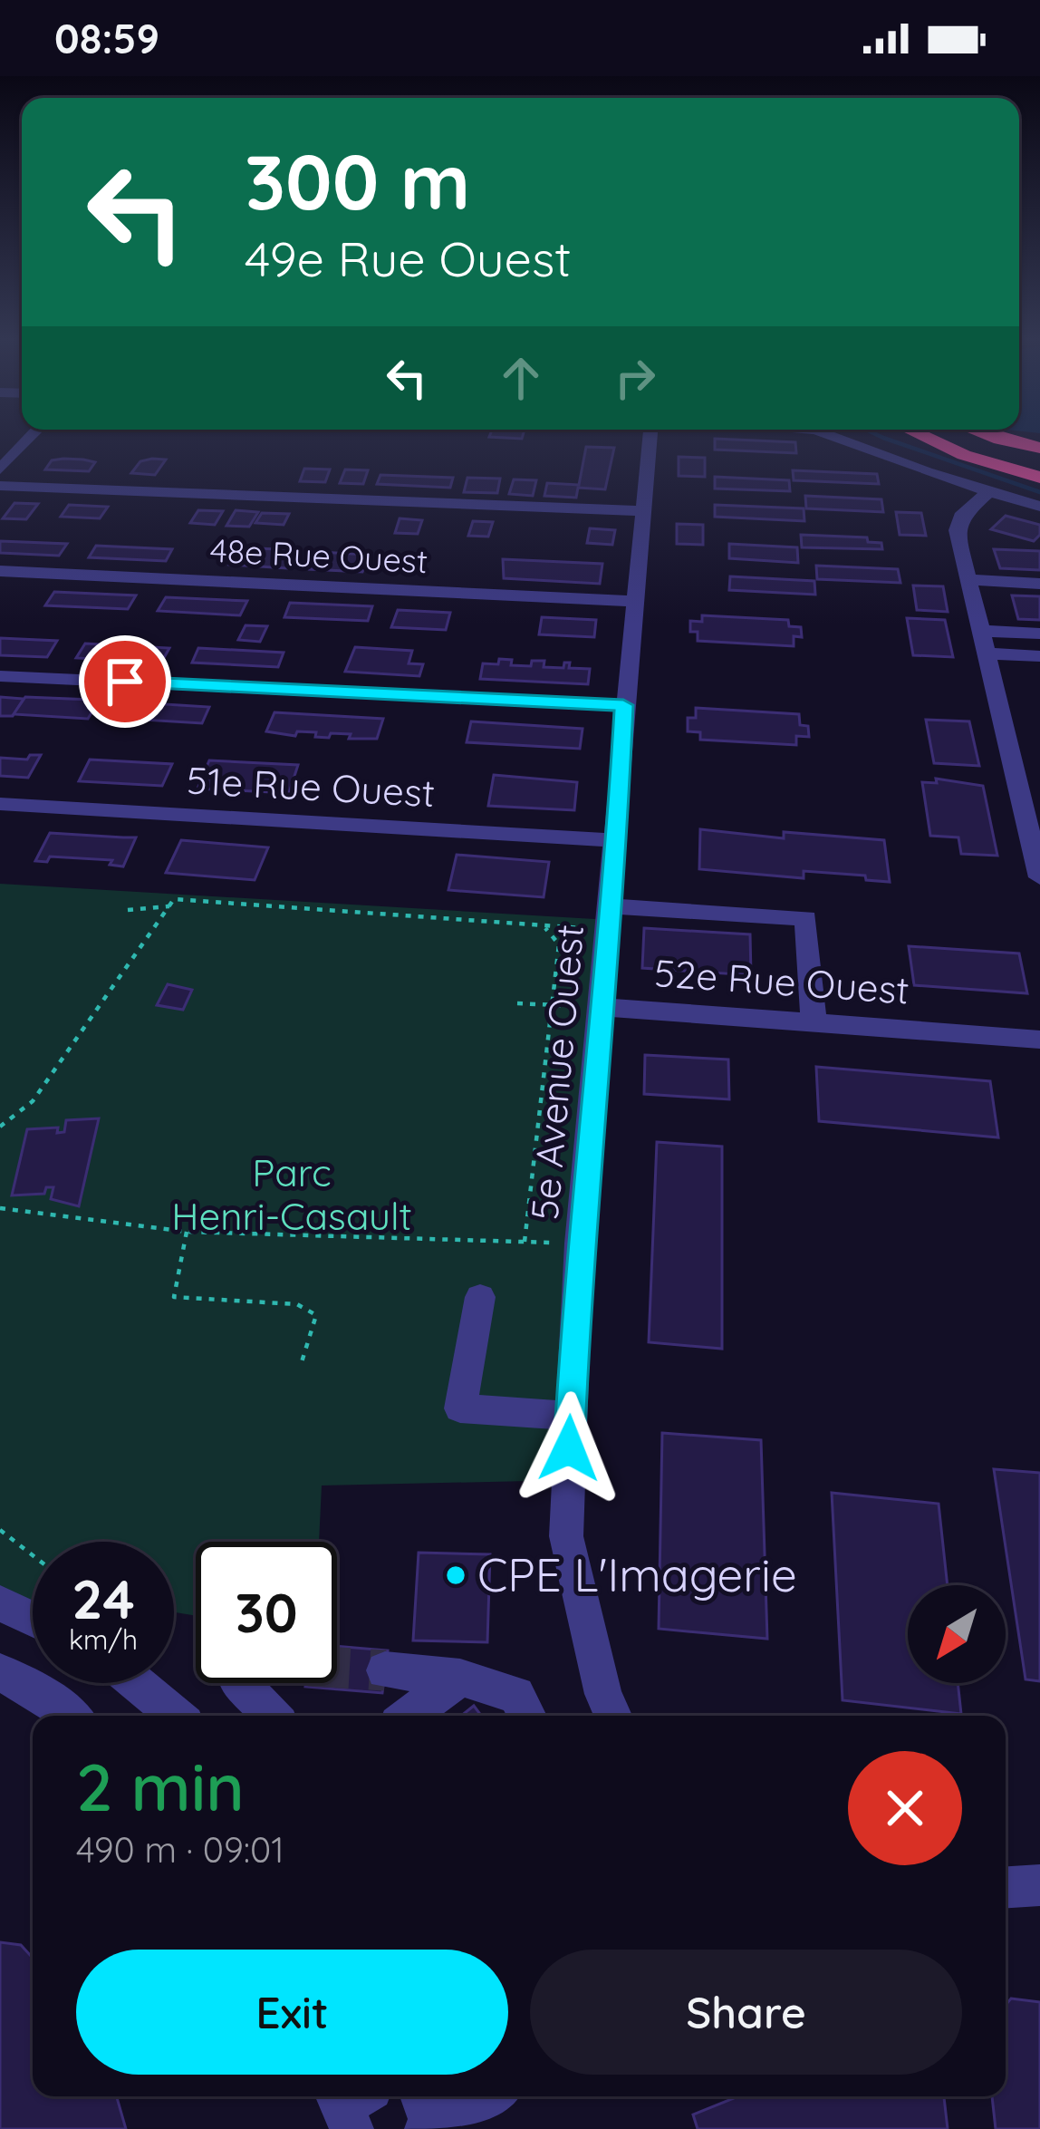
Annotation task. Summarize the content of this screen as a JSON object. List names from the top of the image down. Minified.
{"streets":{"street":["48e Rue Ouest","51e Rue Ouest","52e Rue Ouest","5e Avenue Ouest"]},"crossings":[["48e Rue Ouest","5e Avenue Ouest"],["51e Rue Ouest","5e Avenue Ouest"],["52e Rue Ouest","5e Avenue Ouest"]],"parks":["Parc Henri-Casault"],"places":["CPE L'Imagerie"],"north":"bottom left","page":{"status":"08:59","turn":["300 m","49e Rue Ouest"],"speed":"24 km/h","limit":"30","heading":["2 min","490 m · 09:01"],"buttons":["Exit","Share"]}}
